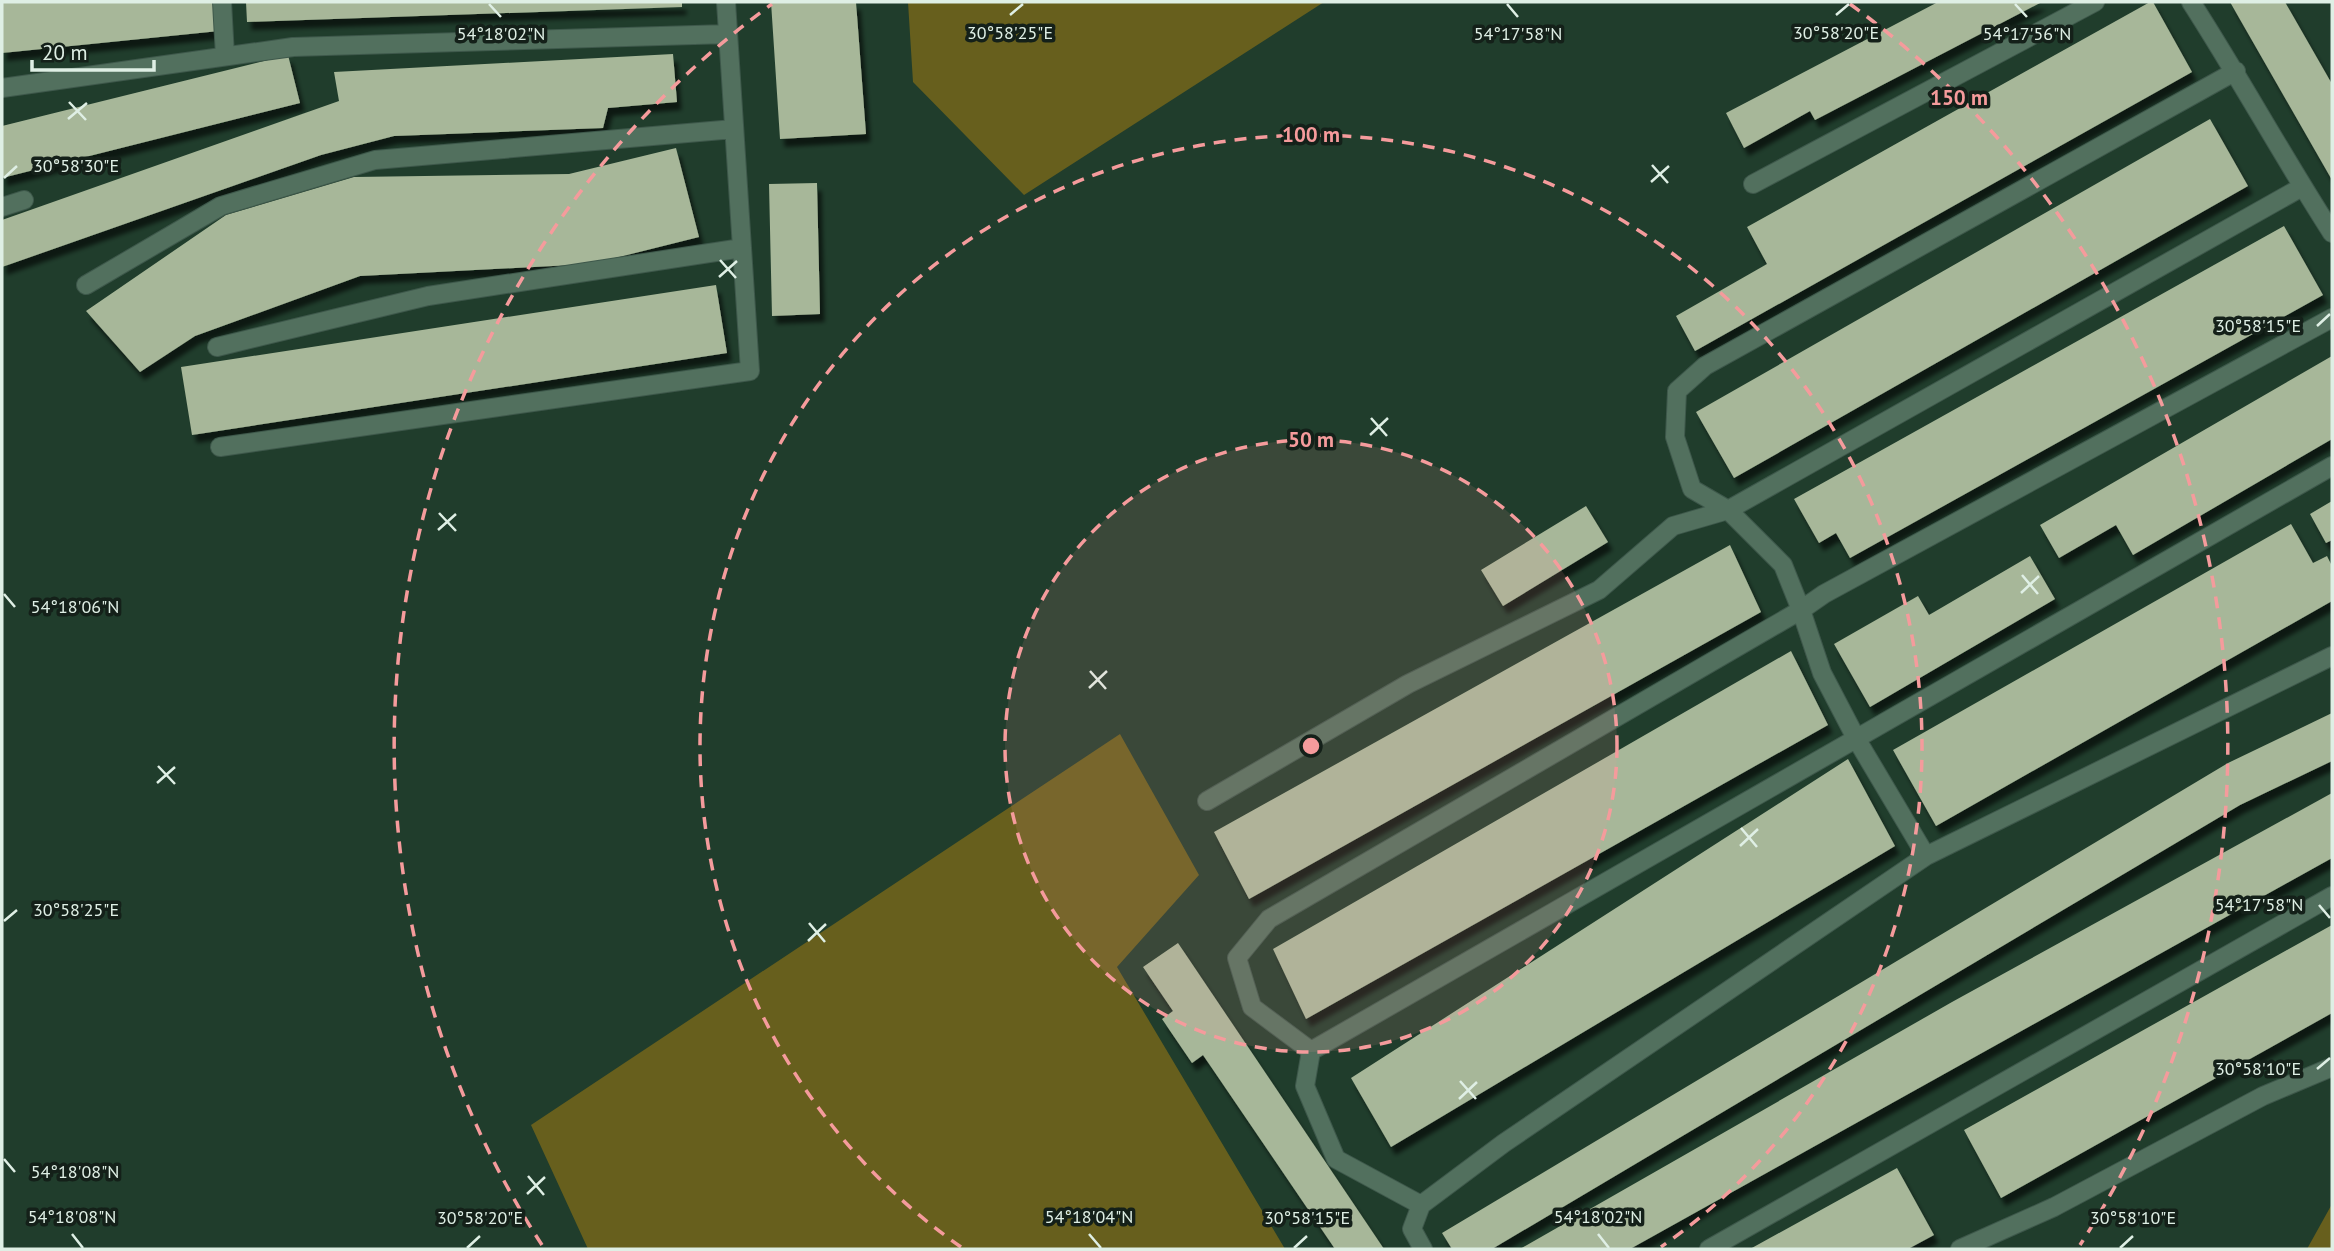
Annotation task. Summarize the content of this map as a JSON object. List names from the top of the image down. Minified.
{"scale_bar":"20 m","coordinates":["30°58'25\"E","30°58'20\"E","54°18'02\"N","54°17'56\"N","54°17'58\"N","30°58'30\"E","30°58'15\"E","54°18'06\"N","30°58'10\"E","54°18'08\"N","54°18'04\"N"],"rings":["150 m","100 m","50 m"]}
